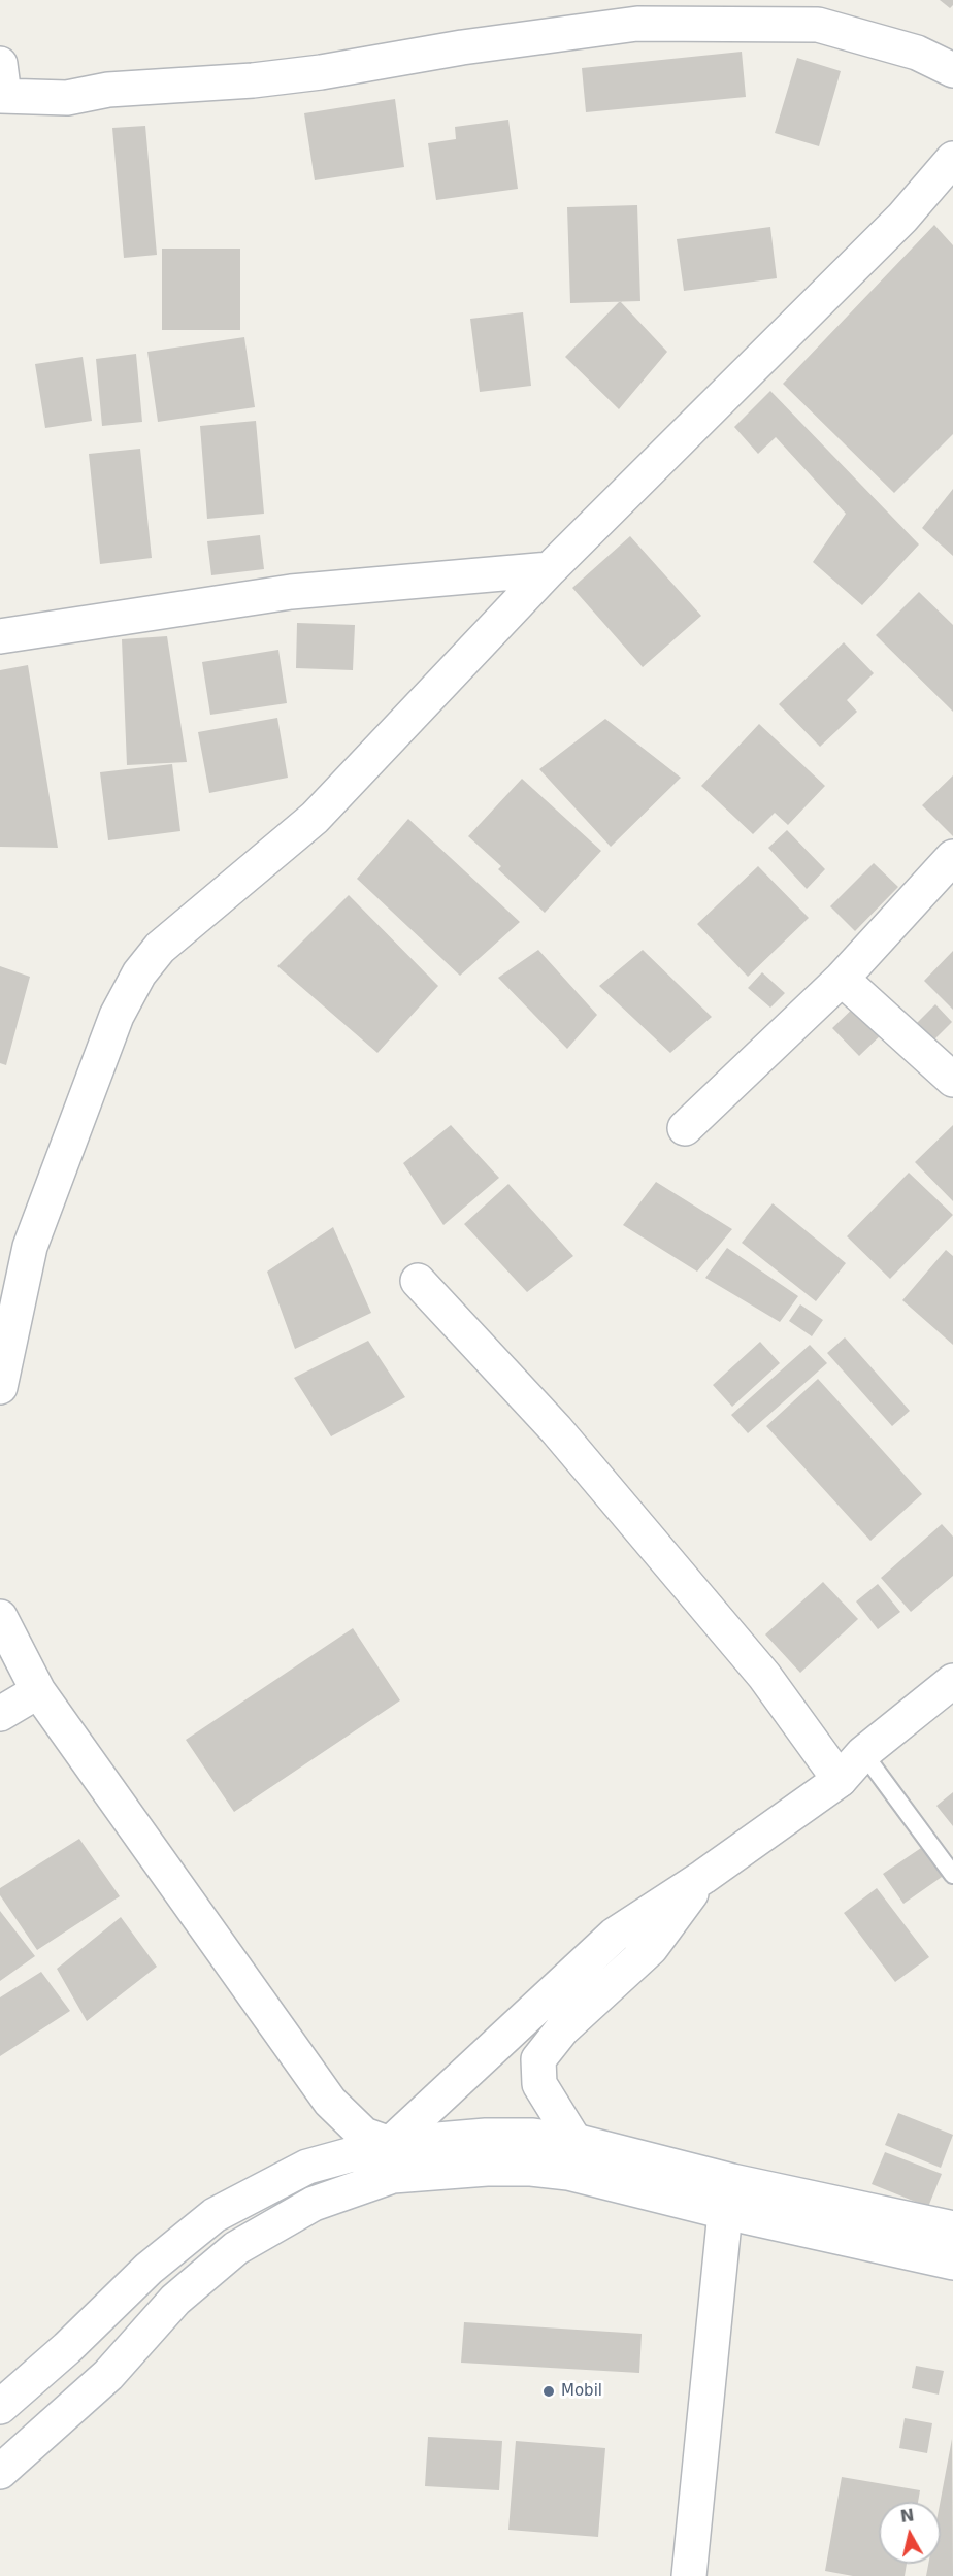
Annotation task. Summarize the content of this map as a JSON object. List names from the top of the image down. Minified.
{"places":["Mobil"],"north":"top"}
